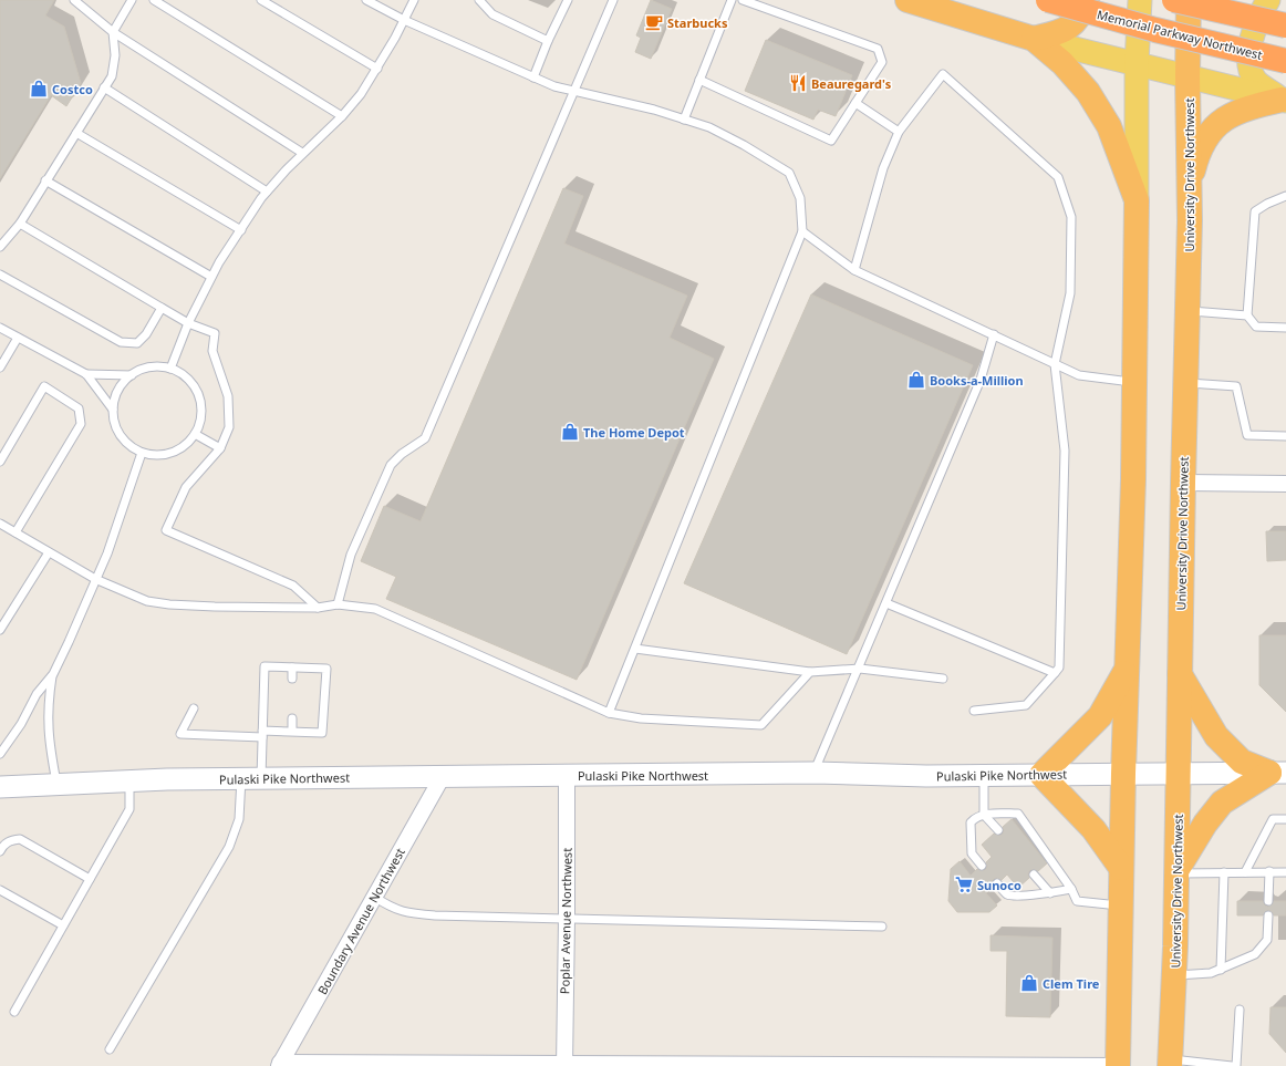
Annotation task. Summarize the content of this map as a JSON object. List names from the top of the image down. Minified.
{"streets":{"highway":["Memorial Parkway Northwest","University Drive Northwest"],"main road":["Pulaski Pike Northwest"],"street":["Boundary Avenue Northwest","Poplar Avenue Northwest"]},"crossings":[["University Drive Northwest","Pulaski Pike Northwest"],["Pulaski Pike Northwest","Boundary Avenue Northwest"],["Pulaski Pike Northwest","Poplar Avenue Northwest"]],"places":{"cafe":["Starbucks"],"restaurant":["Beauregard's"],"shop":["Costco","Books-a-Million","The Home Depot","Clem Tire"],"supermarket":["Sunoco"]}}
